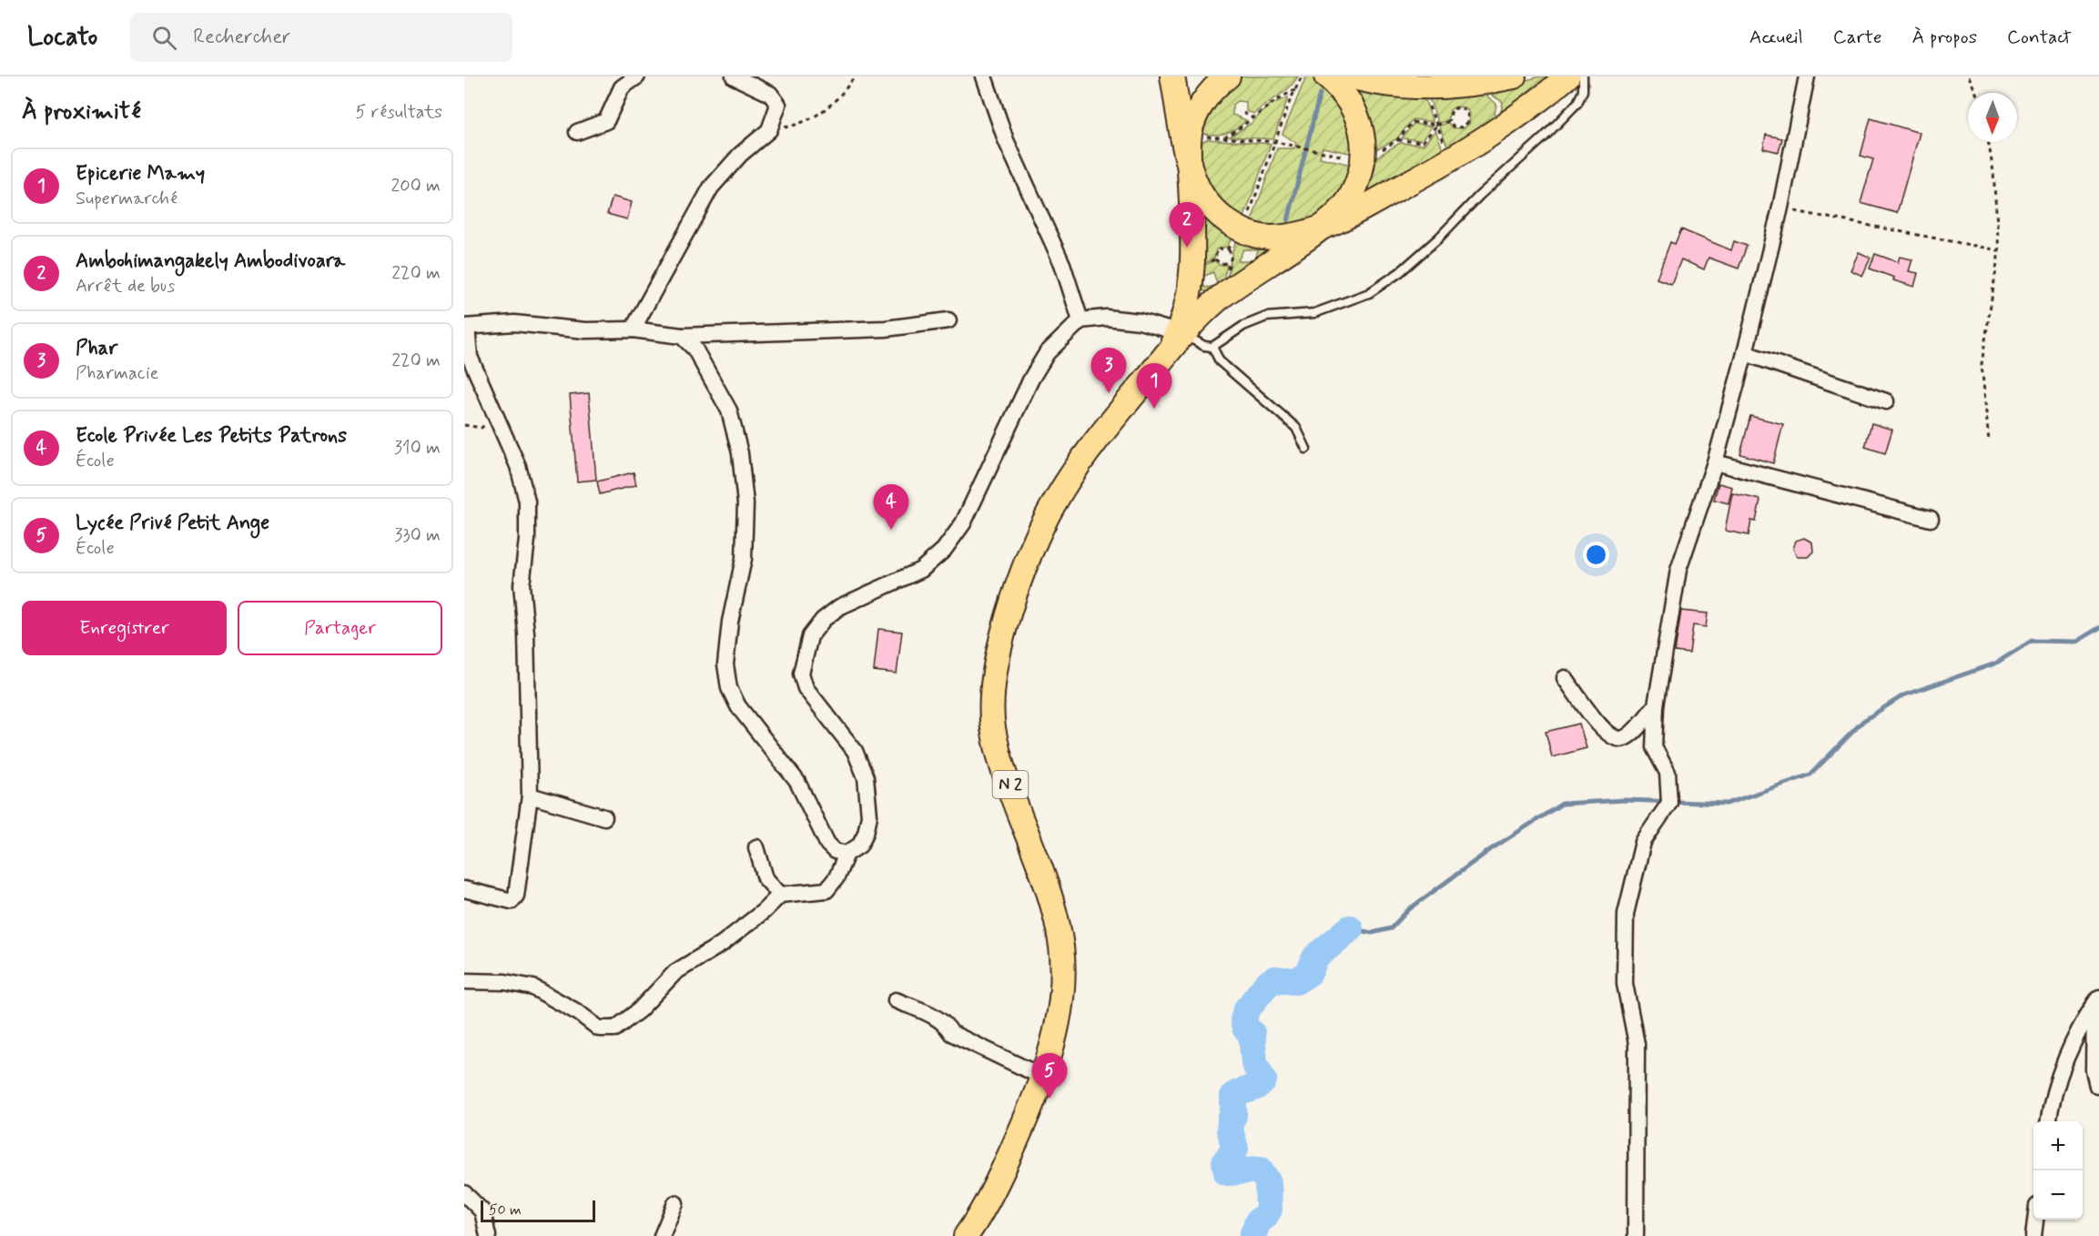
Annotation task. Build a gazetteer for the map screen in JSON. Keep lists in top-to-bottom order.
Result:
{
  "streets": {
    "main road": ["N 2"]
  },
  "scale_bar": "50 m",
  "north": "bottom",
  "page": {
    "header": "Locato",
    "search": "Rechercher",
    "nav": [
      "Accueil",
      "Carte",
      "À propos",
      "Contact"
    ],
    "heading": ["À proximité", "5 résultats"],
    "list": [
      {
        "mark": "1",
        "name": "Epicerie Mamy",
        "note": "Supermarché",
        "value": "200 m"
      },
      {
        "mark": "2",
        "name": "Ambohimangakely Ambodivoara",
        "note": "Arrêt de bus",
        "value": "220 m"
      },
      {
        "mark": "3",
        "name": "Phar",
        "note": "Pharmacie",
        "value": "220 m"
      },
      {
        "mark": "4",
        "name": "Ecole Privée Les Petits Patrons",
        "note": "École",
        "value": "310 m"
      },
      {
        "mark": "5",
        "name": "Lycée Privé Petit Ange",
        "note": "École",
        "value": "330 m"
      }
    ],
    "pins": [
      "2",
      "3",
      "1",
      "4",
      "5"
    ],
    "buttons": ["Enregistrer", "Partager"],
    "map_buttons": ["+", "−"],
    "scale": "50 m"
  }
}
